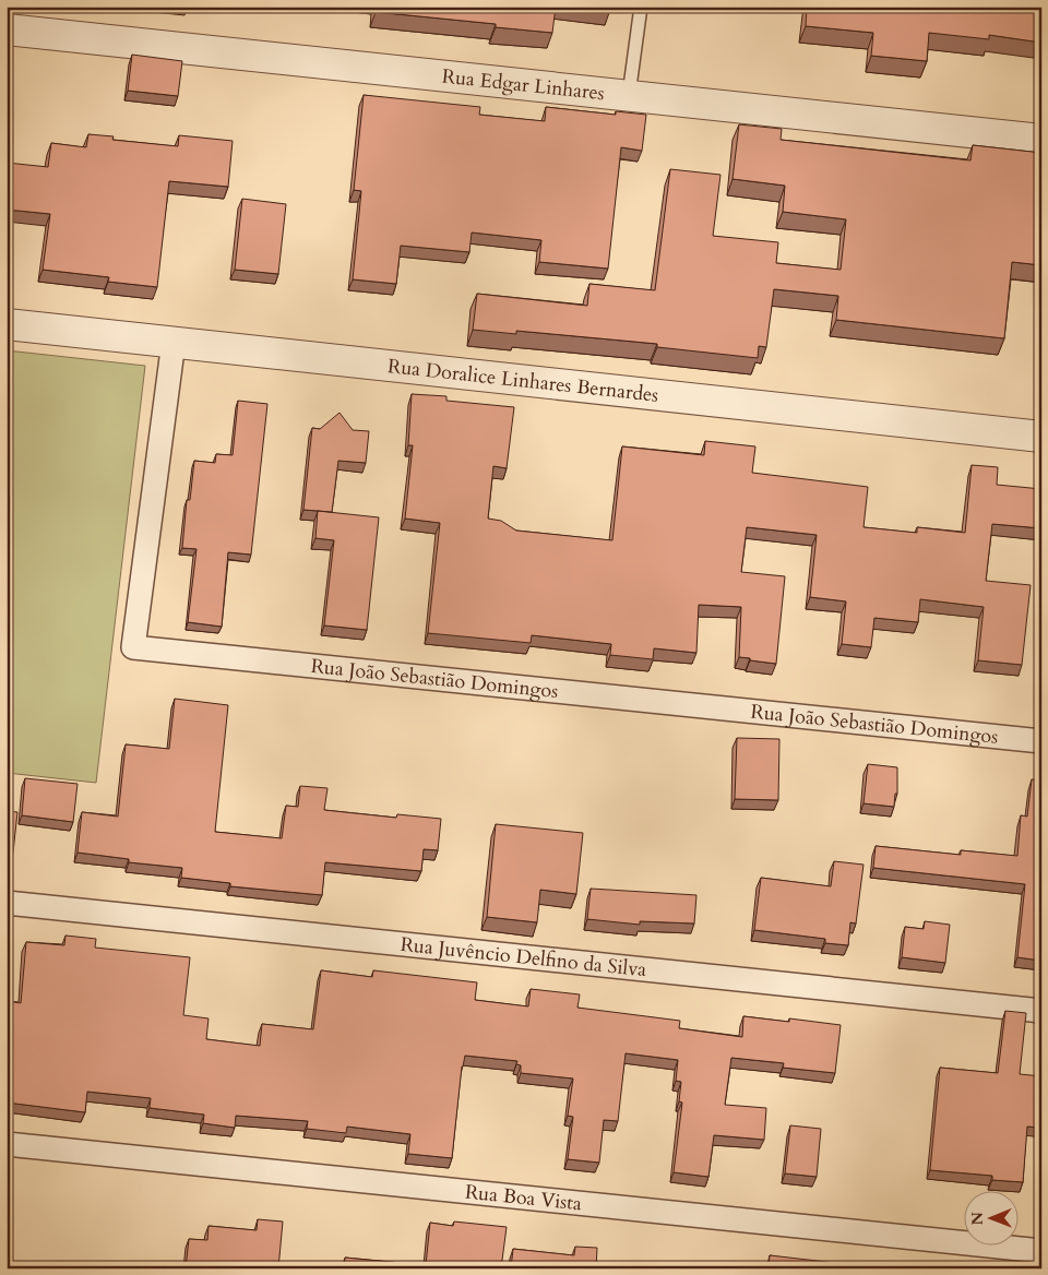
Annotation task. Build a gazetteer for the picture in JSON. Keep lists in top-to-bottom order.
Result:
{
  "streets": {
    "street": [
      "Rua Edgar Linhares",
      "Rua Doralice Linhares Bernardes",
      "Rua João Sebastião Domingos",
      "Rua Juvêncio Delfino da Silva",
      "Rua Boa Vista"
    ]
  },
  "crossings": [
    ["Rua Doralice Linhares Bernardes", "Rua João Sebastião Domingos"]
  ],
  "north": "left"
}
